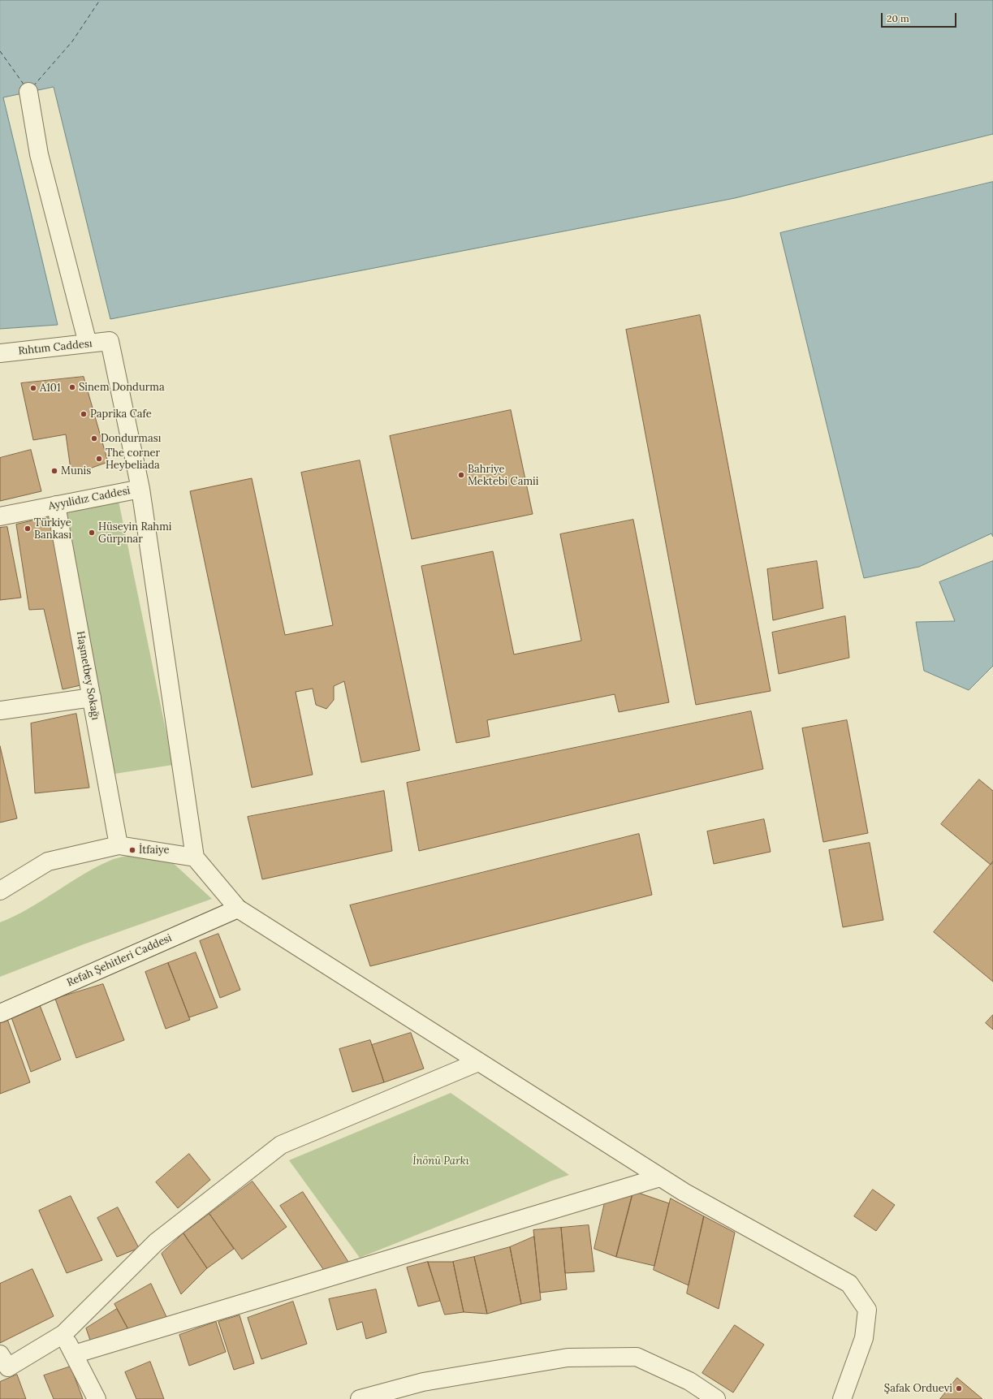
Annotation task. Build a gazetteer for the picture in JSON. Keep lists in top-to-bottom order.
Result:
{
  "streets": {
    "street": [
      "Rıhtım Caddesı",
      "Ayyılidız Caddesi",
      "Haşmetbey Sokağı",
      "Refah Şehitleri Caddesi"
    ]
  },
  "crossings": [
    ["Rıhtım Caddesı", "Ayyılidız Caddesi"],
    ["Ayyılidız Caddesi", "Haşmetbey Sokağı"]
  ],
  "parks": ["İnönü Parkı"],
  "places": [
    "Sinem Dondurma",
    "A101",
    "Paprika Cafe",
    "Dondurması",
    "The corner Heybeliada",
    "Munis",
    "Bahriye Mektebi Camii",
    "Türkiye Bankası",
    "Hüseyin Rahmi Gürpınar",
    "İtfaiye",
    "Şafak Orduevi"
  ],
  "scale_bar": "20 m"
}
